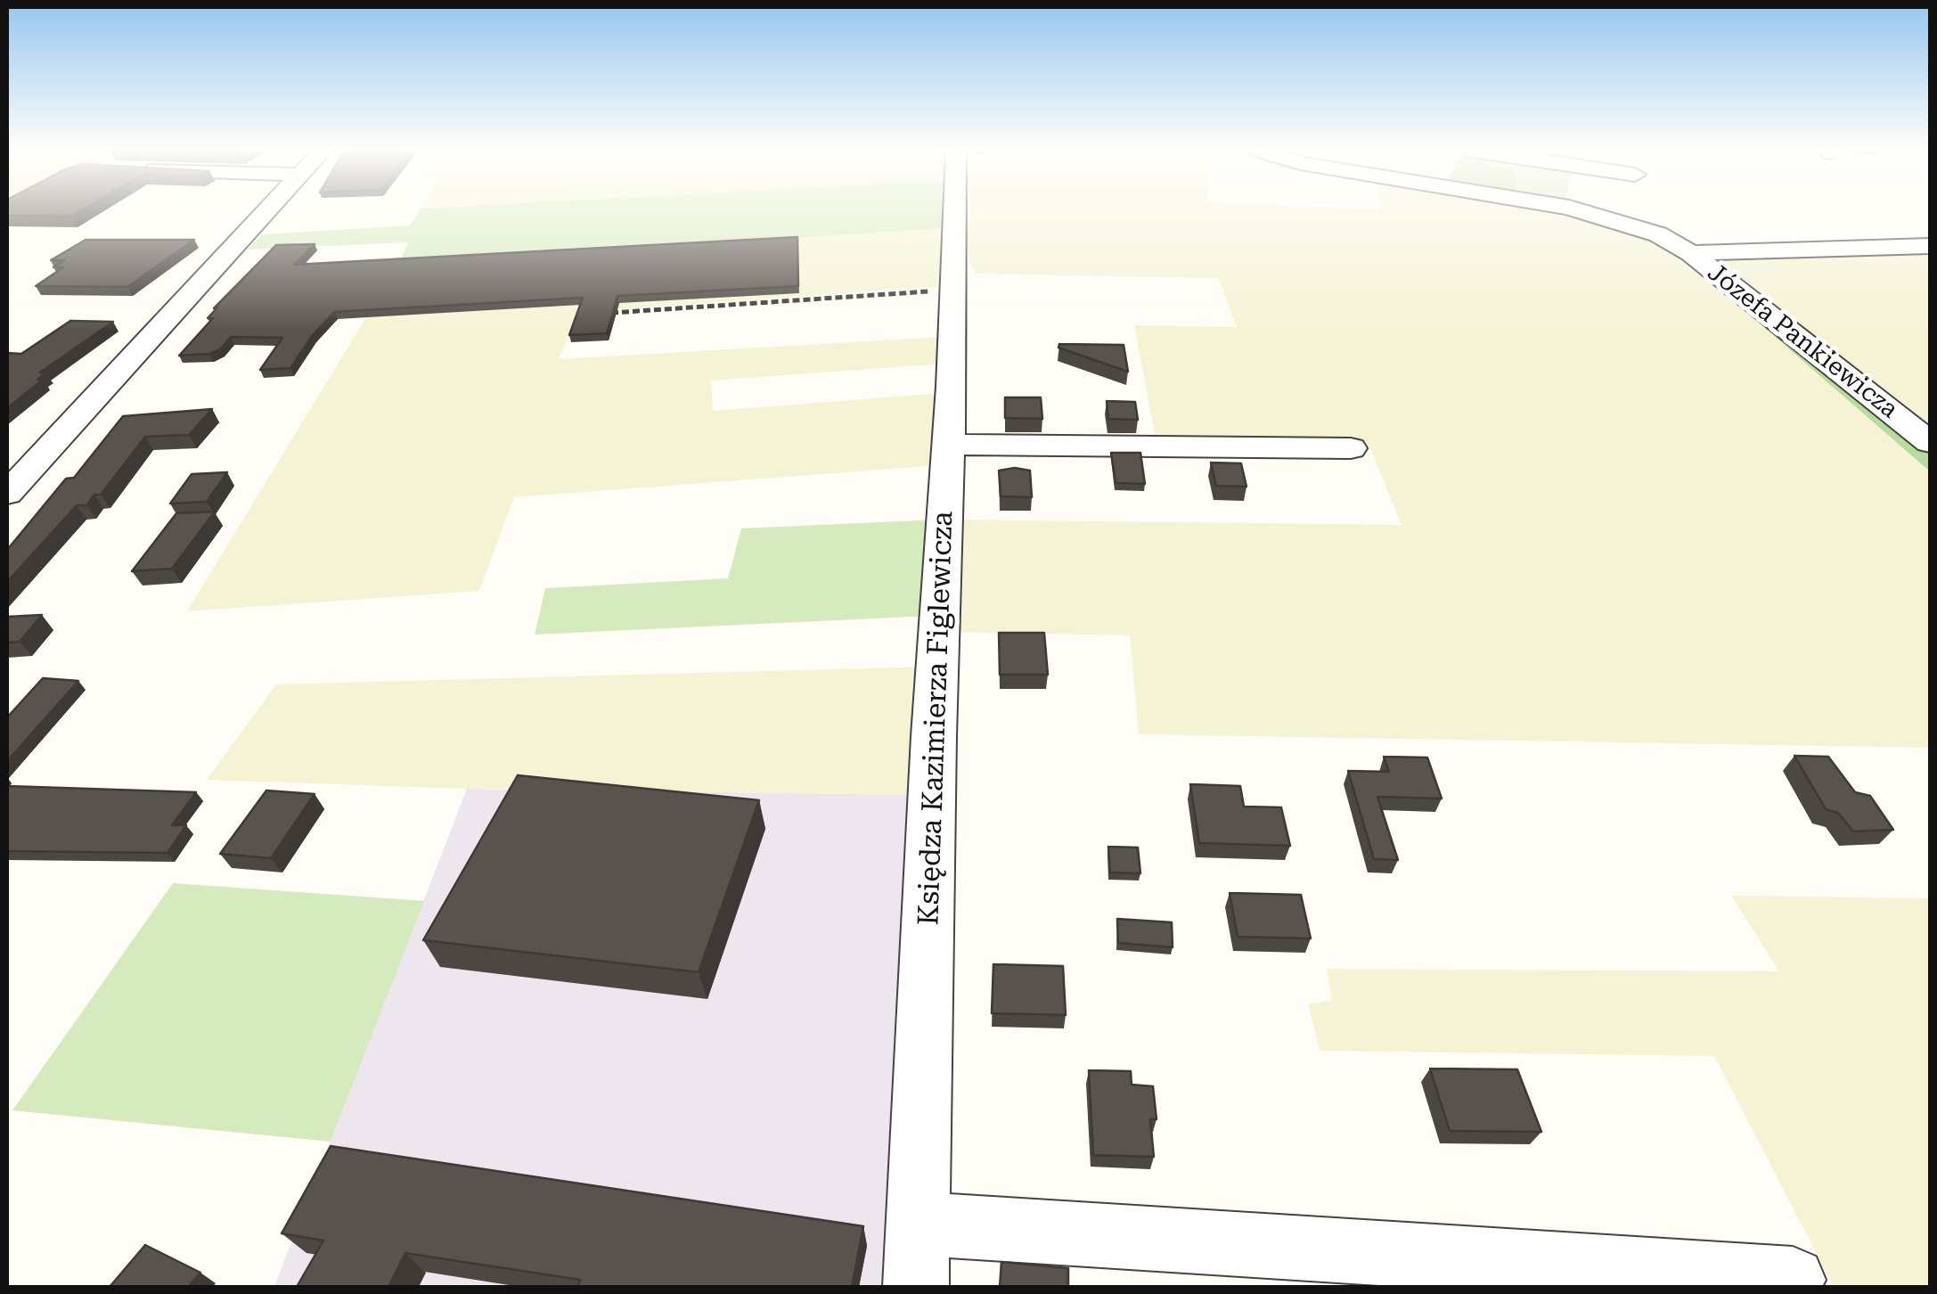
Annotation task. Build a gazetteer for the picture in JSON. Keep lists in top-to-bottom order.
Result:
{
  "streets": {
    "street": ["Józefa Pankiewicza", "Księdza Kazimierza Figlewicza"]
  }
}
